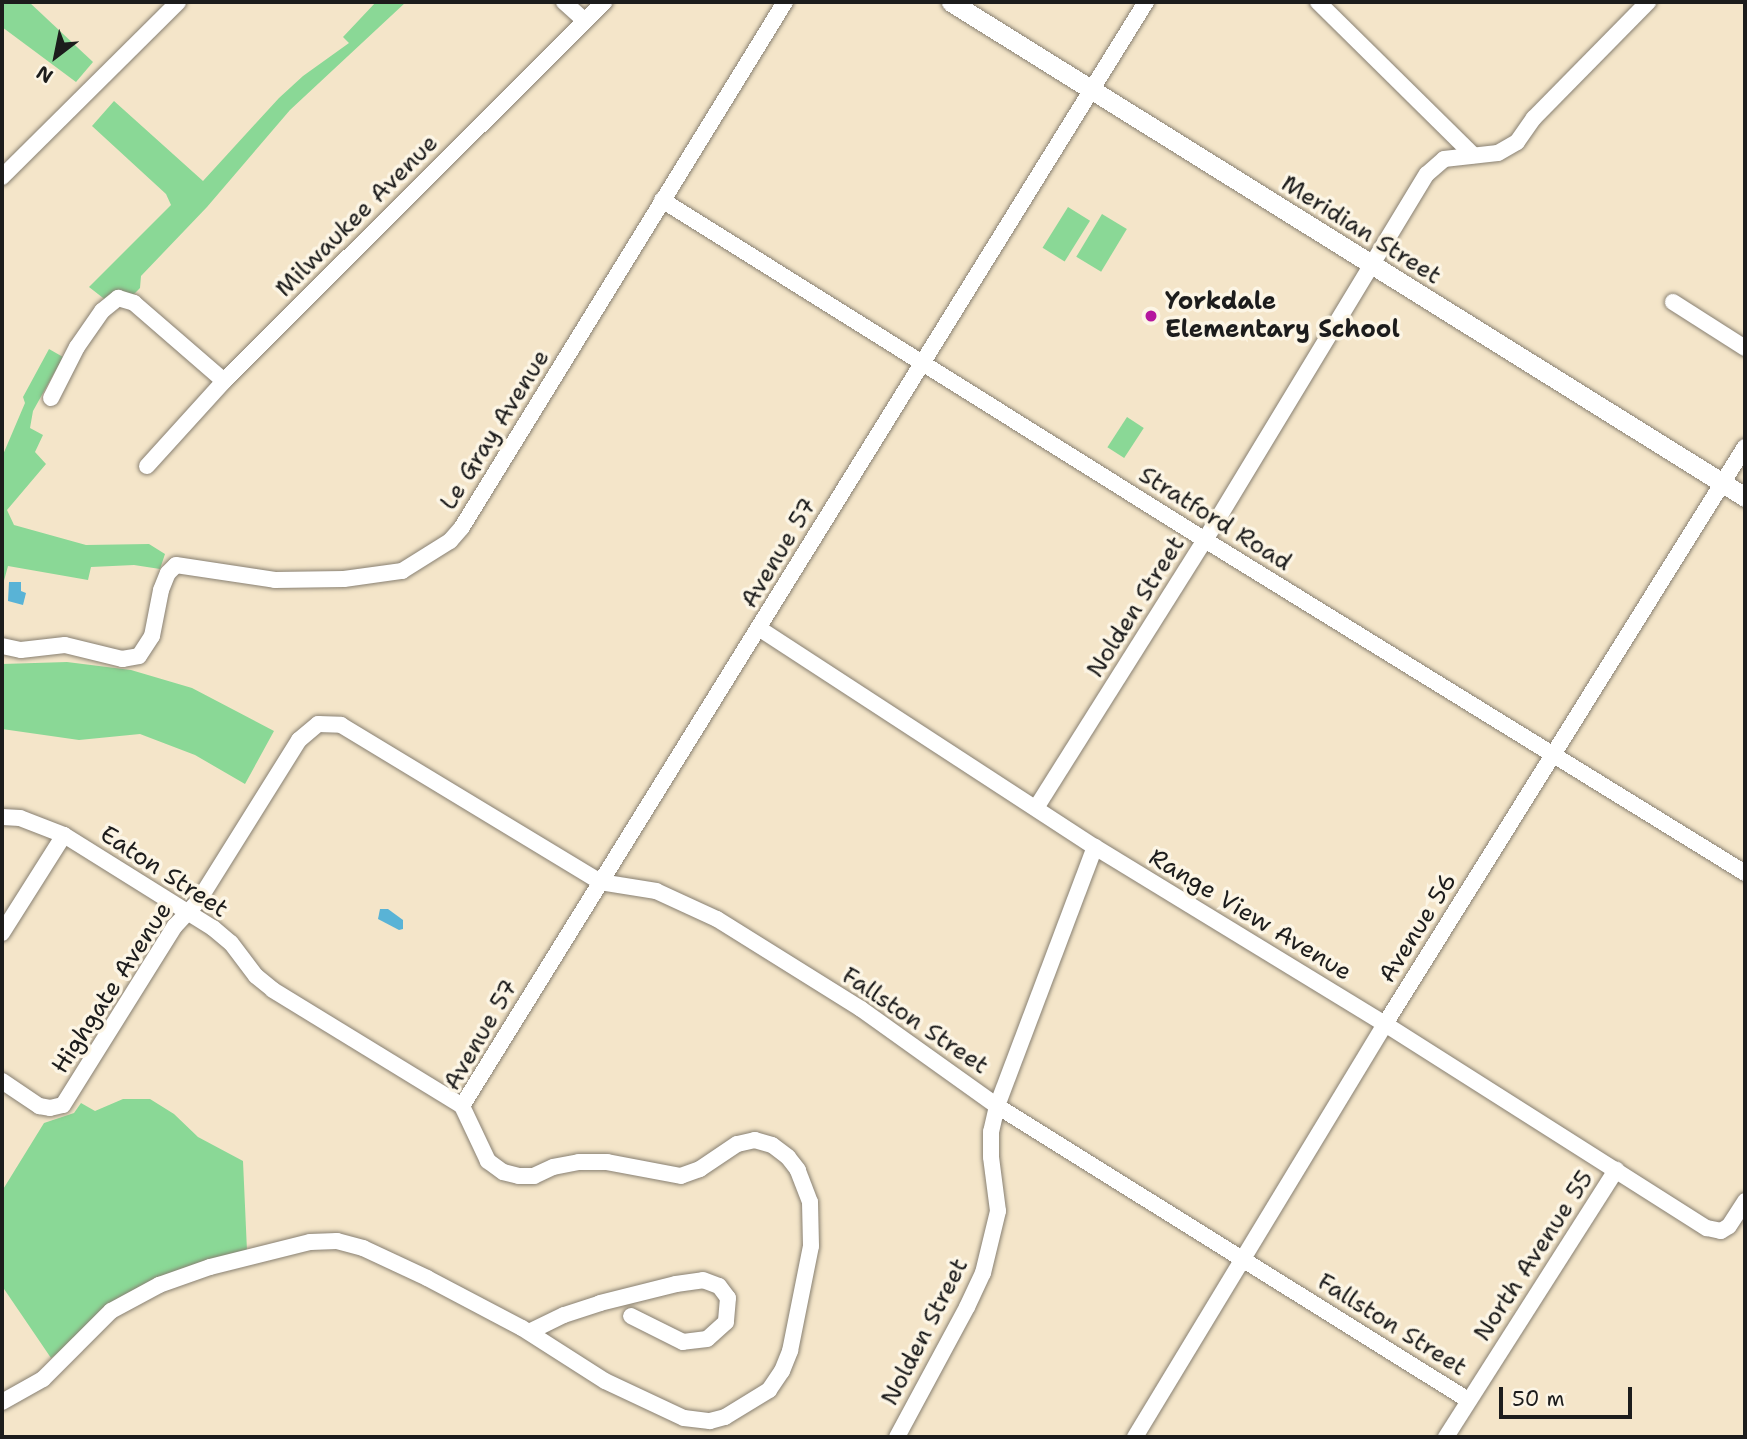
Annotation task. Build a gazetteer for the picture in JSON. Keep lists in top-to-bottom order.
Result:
{
  "streets": {
    "street": [
      "Milwaukee Avenue",
      "Meridian Street",
      "Le Gray Avenue",
      "Stratford Road",
      "Avenue 57",
      "Nolden Street",
      "Eaton Street",
      "Range View Avenue",
      "Avenue 56",
      "Highgate Avenue",
      "Fallston Street",
      "North Avenue 55"
    ]
  },
  "crossings": [
    ["Meridian Street", "Avenue 57"],
    ["Meridian Street", "Nolden Street"],
    ["Meridian Street", "Avenue 56"],
    ["Le Gray Avenue", "Stratford Road"],
    ["Stratford Road", "Avenue 57"],
    ["Stratford Road", "Nolden Street"],
    ["Stratford Road", "Avenue 56"],
    ["Avenue 57", "Eaton Street"],
    ["Avenue 57", "Range View Avenue"],
    ["Avenue 57", "Fallston Street"],
    ["Nolden Street", "Range View Avenue"],
    ["Nolden Street", "Fallston Street"],
    ["Eaton Street", "Highgate Avenue"],
    ["Range View Avenue", "Avenue 56"],
    ["Range View Avenue", "North Avenue 55"],
    ["Avenue 56", "Fallston Street"],
    ["Highgate Avenue", "Fallston Street"],
    ["Fallston Street", "North Avenue 55"]
  ],
  "places": ["Yorkdale Elementary School"],
  "scale_bar": "50 m",
  "north": "bottom left"
}
